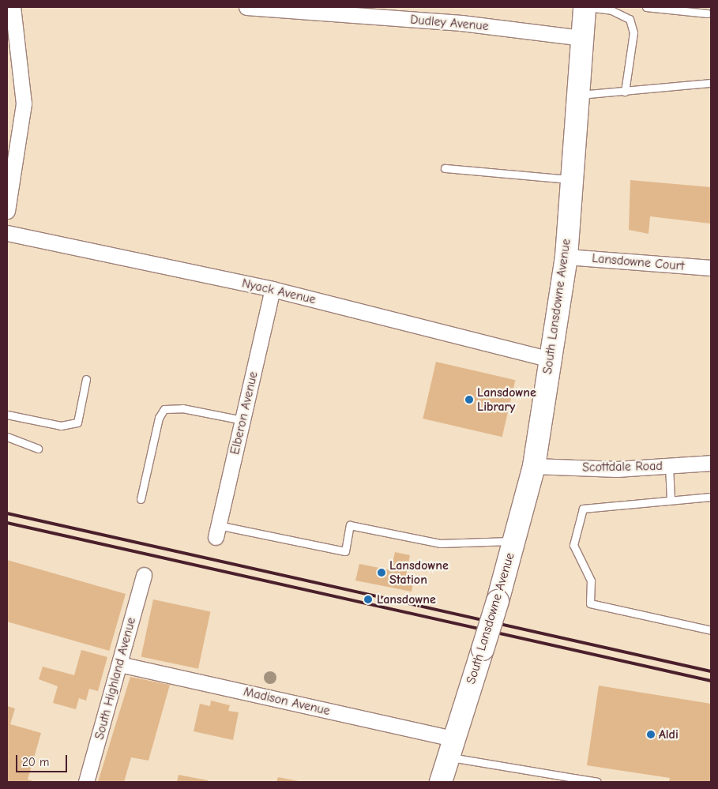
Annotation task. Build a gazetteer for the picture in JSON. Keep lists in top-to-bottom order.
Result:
{
  "streets": {
    "main road": ["South Lansdowne Avenue"],
    "street": [
      "Dudley Avenue",
      "Lansdowne Court",
      "Nyack Avenue",
      "Elberon Avenue",
      "Scottdale Road",
      "South Highland Avenue",
      "Madison Avenue"
    ]
  },
  "crossings": [
    ["Dudley Avenue", "South Lansdowne Avenue"],
    ["Lansdowne Court", "South Lansdowne Avenue"],
    ["Nyack Avenue", "South Lansdowne Avenue"],
    ["Nyack Avenue", "Elberon Avenue"],
    ["South Lansdowne Avenue", "Scottdale Road"],
    ["South Lansdowne Avenue", "Madison Avenue"],
    ["South Highland Avenue", "Madison Avenue"]
  ],
  "places": [
    "Lansdowne Library",
    "Lansdowne Station",
    "Lansdowne",
    "Aldi"
  ],
  "scale_bar": "20 m"
}
